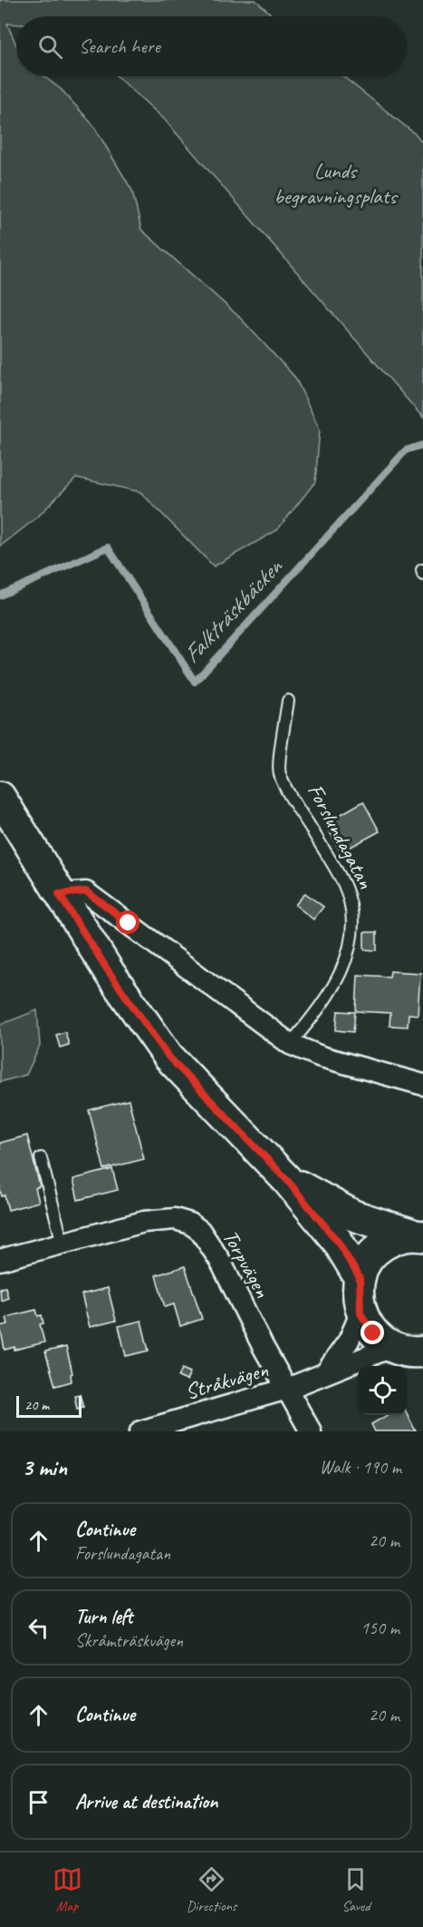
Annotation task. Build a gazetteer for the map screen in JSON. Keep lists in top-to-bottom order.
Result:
{
  "streets": {
    "street": ["Torpvägen", "Stråkvägen"],
    "lane": ["Forslundagatan"]
  },
  "crossings": [
    ["Torpvägen", "Stråkvägen"]
  ],
  "water": ["Falkträskbäcken"],
  "parks": ["Lunds begravningsplats"],
  "scale_bar": "20 m",
  "page": {
    "search": "Search here",
    "scale": "20 m",
    "heading": ["3 min", "Walk · 190 m"],
    "list": [
      ["Continue", "Forslundagatan", "20 m"],
      ["Turn left", "Skråmträskvägen", "150 m"],
      ["Continue", "20 m"],
      "Arrive at destination"
    ],
    "nav": ["Map", "Directions", "Saved"]
  }
}
